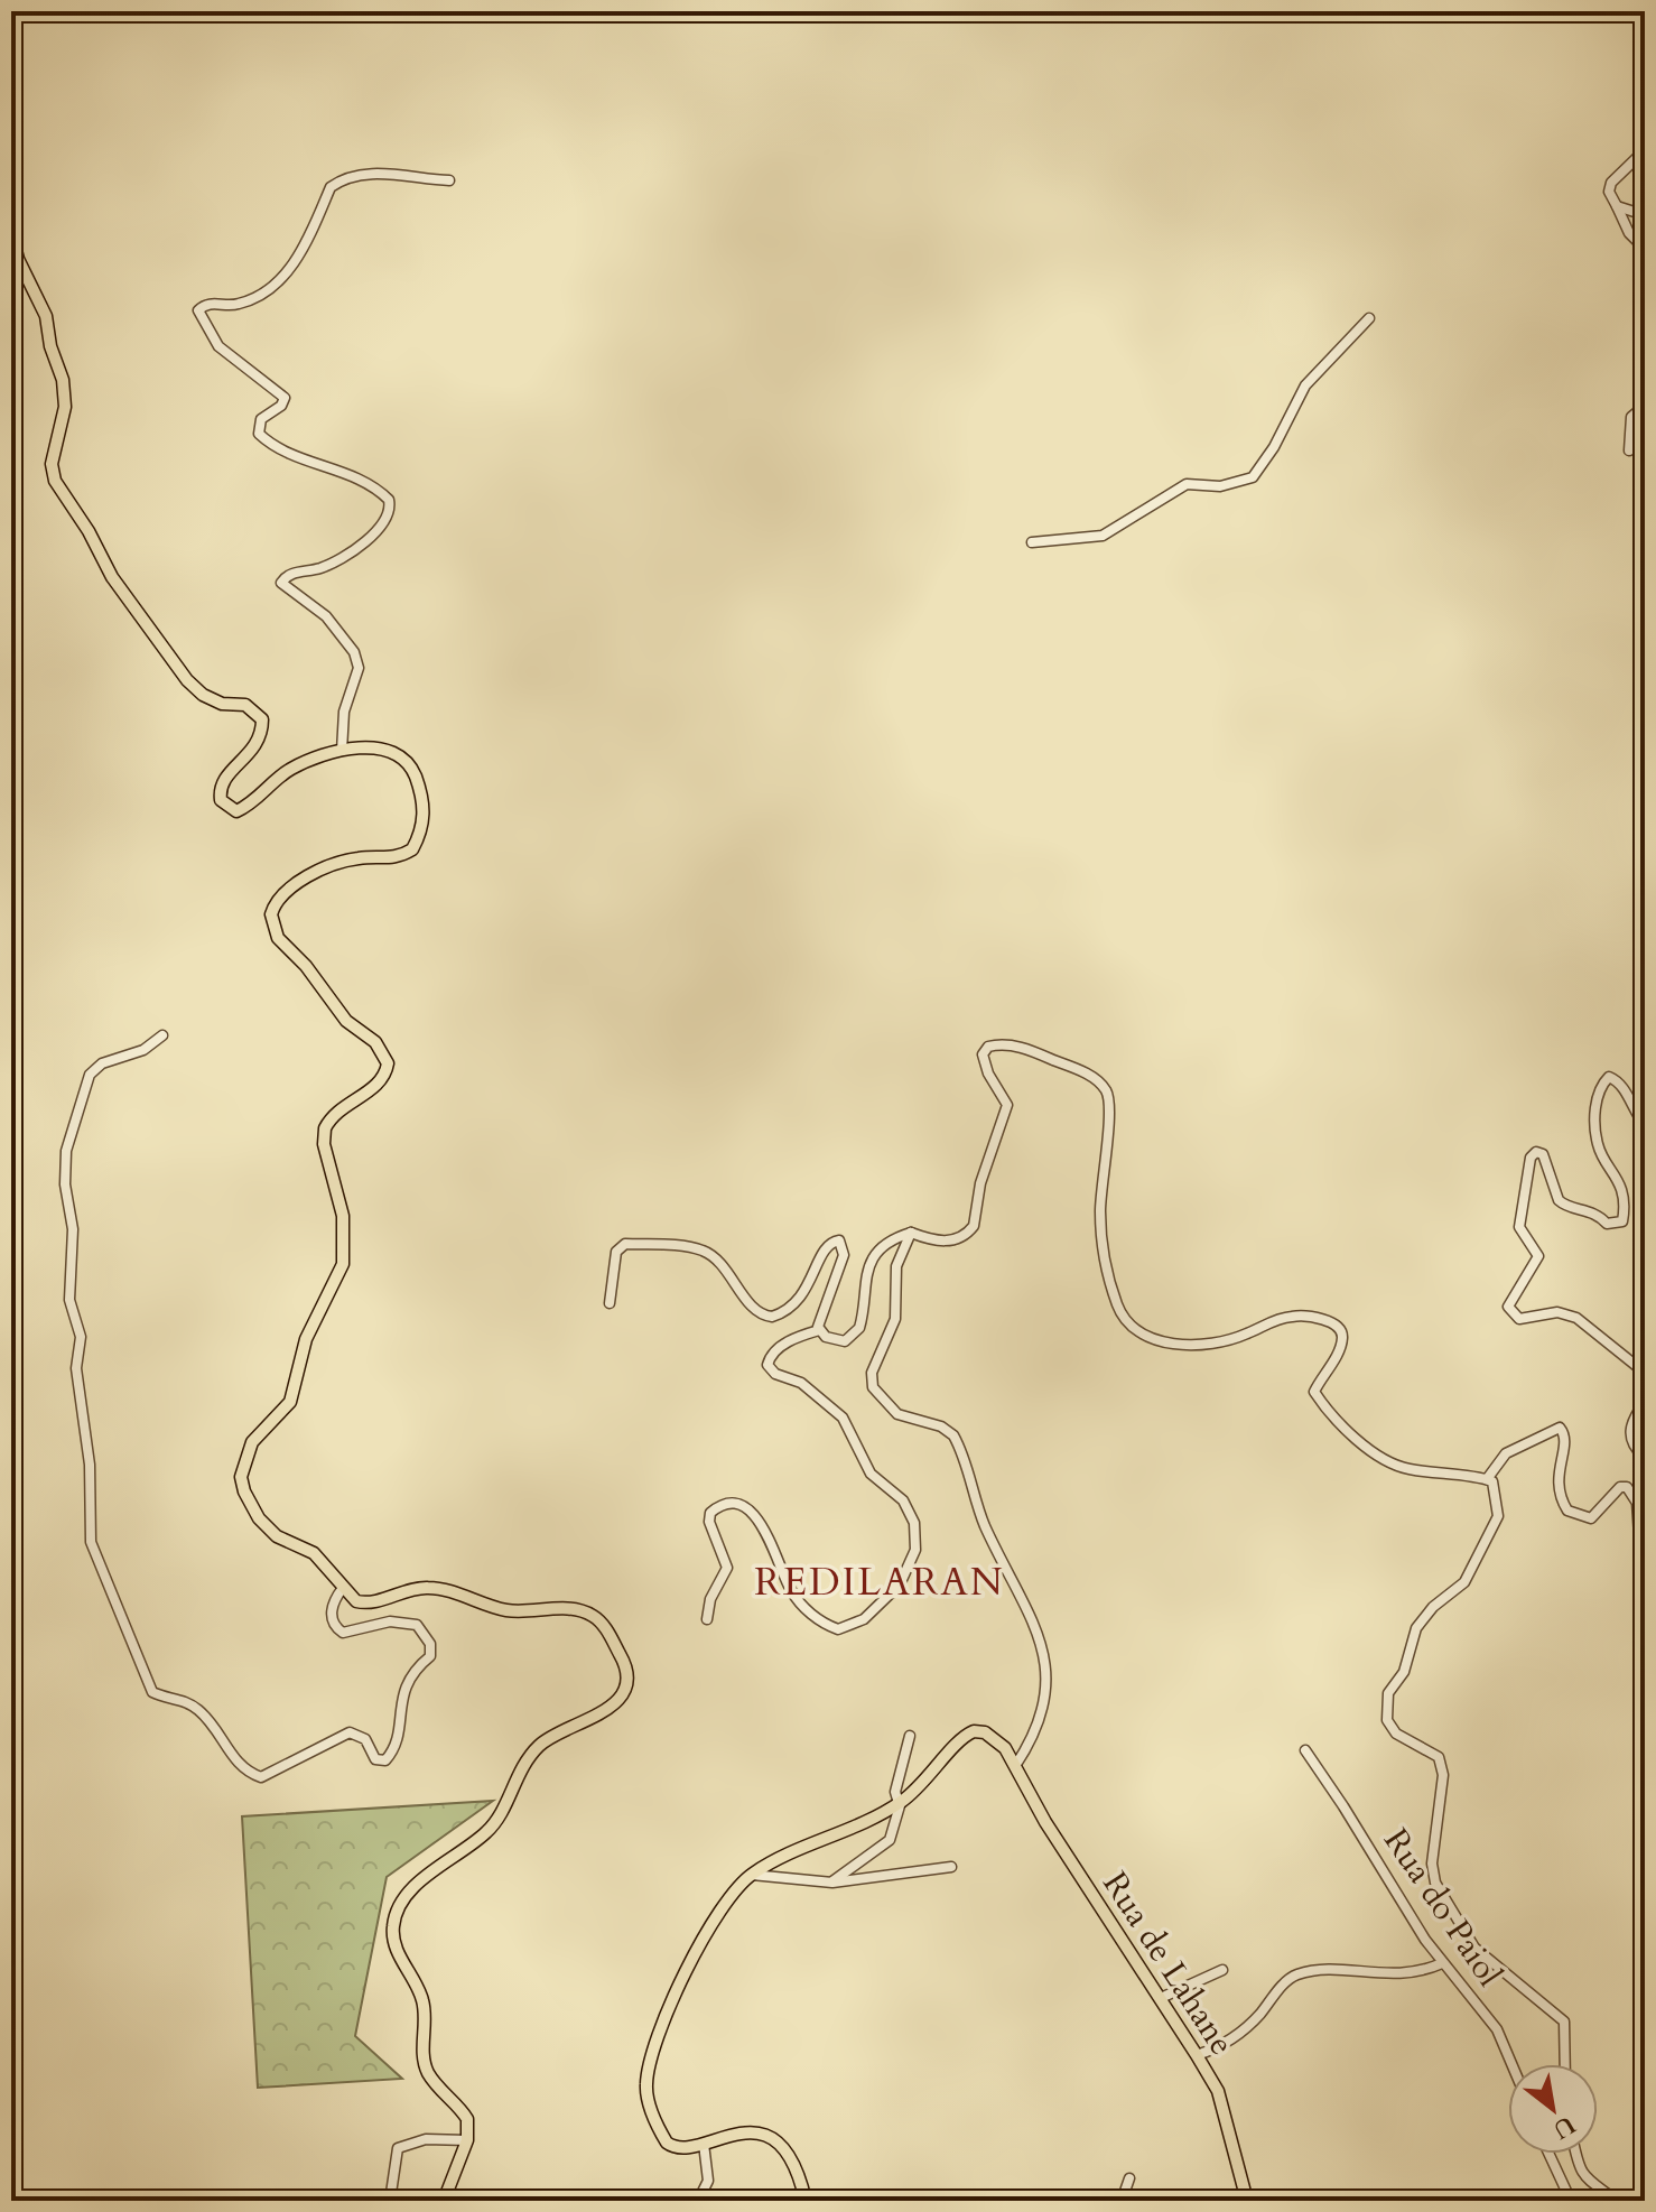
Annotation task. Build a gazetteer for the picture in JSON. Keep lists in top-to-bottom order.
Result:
{
  "streets": {
    "main road": ["Rua de Lahane"],
    "street": ["Rua do Paiol"]
  },
  "districts": ["REDILARAN"],
  "north": "bottom right"
}
